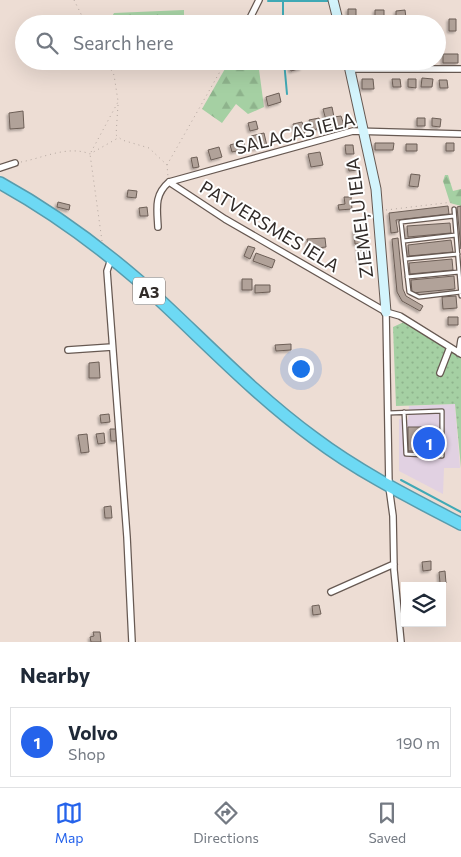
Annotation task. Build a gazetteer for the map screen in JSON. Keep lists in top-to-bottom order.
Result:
{
  "streets": {
    "highway": ["A3"],
    "street": ["SALACAS IELA", "ZIEMEĻU IELA", "PATVERSMES IELA"]
  },
  "crossings": [
    ["SALACAS IELA", "ZIEMEĻU IELA"],
    ["SALACAS IELA", "PATVERSMES IELA"],
    ["ZIEMEĻU IELA", "PATVERSMES IELA"]
  ],
  "page": {
    "search": "Search here",
    "pins": "1",
    "heading": "Nearby",
    "list": [
      {
        "mark": "1",
        "name": "Volvo",
        "note": "Shop",
        "value": "190 m"
      }
    ],
    "nav": ["Map", "Directions", "Saved"]
  }
}
